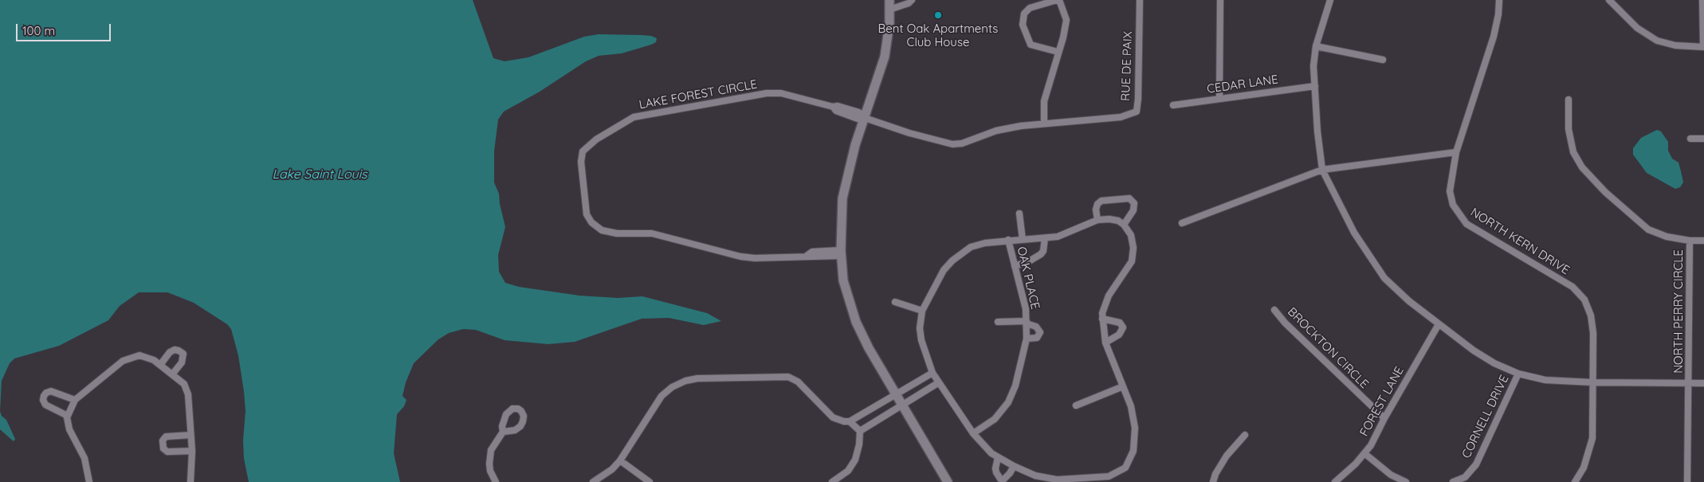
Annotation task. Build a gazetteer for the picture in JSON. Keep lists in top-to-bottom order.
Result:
{
  "streets": {
    "street": [
      "RUE DE PAIX",
      "CEDAR LANE",
      "LAKE FOREST CIRCLE",
      "NORTH KERN DRIVE",
      "OAK PLACE",
      "NORTH PERRY CIRCLE",
      "BROCKTON CIRCLE",
      "FOREST LANE",
      "CORNELL DRIVE"
    ]
  },
  "crossings": [
    ["RUE DE PAIX", "LAKE FOREST CIRCLE"],
    ["BROCKTON CIRCLE", "FOREST LANE"]
  ],
  "water": ["Lake Saint Louis"],
  "places": ["Bent Oak Apartments Club House"],
  "scale_bar": "100 m"
}
